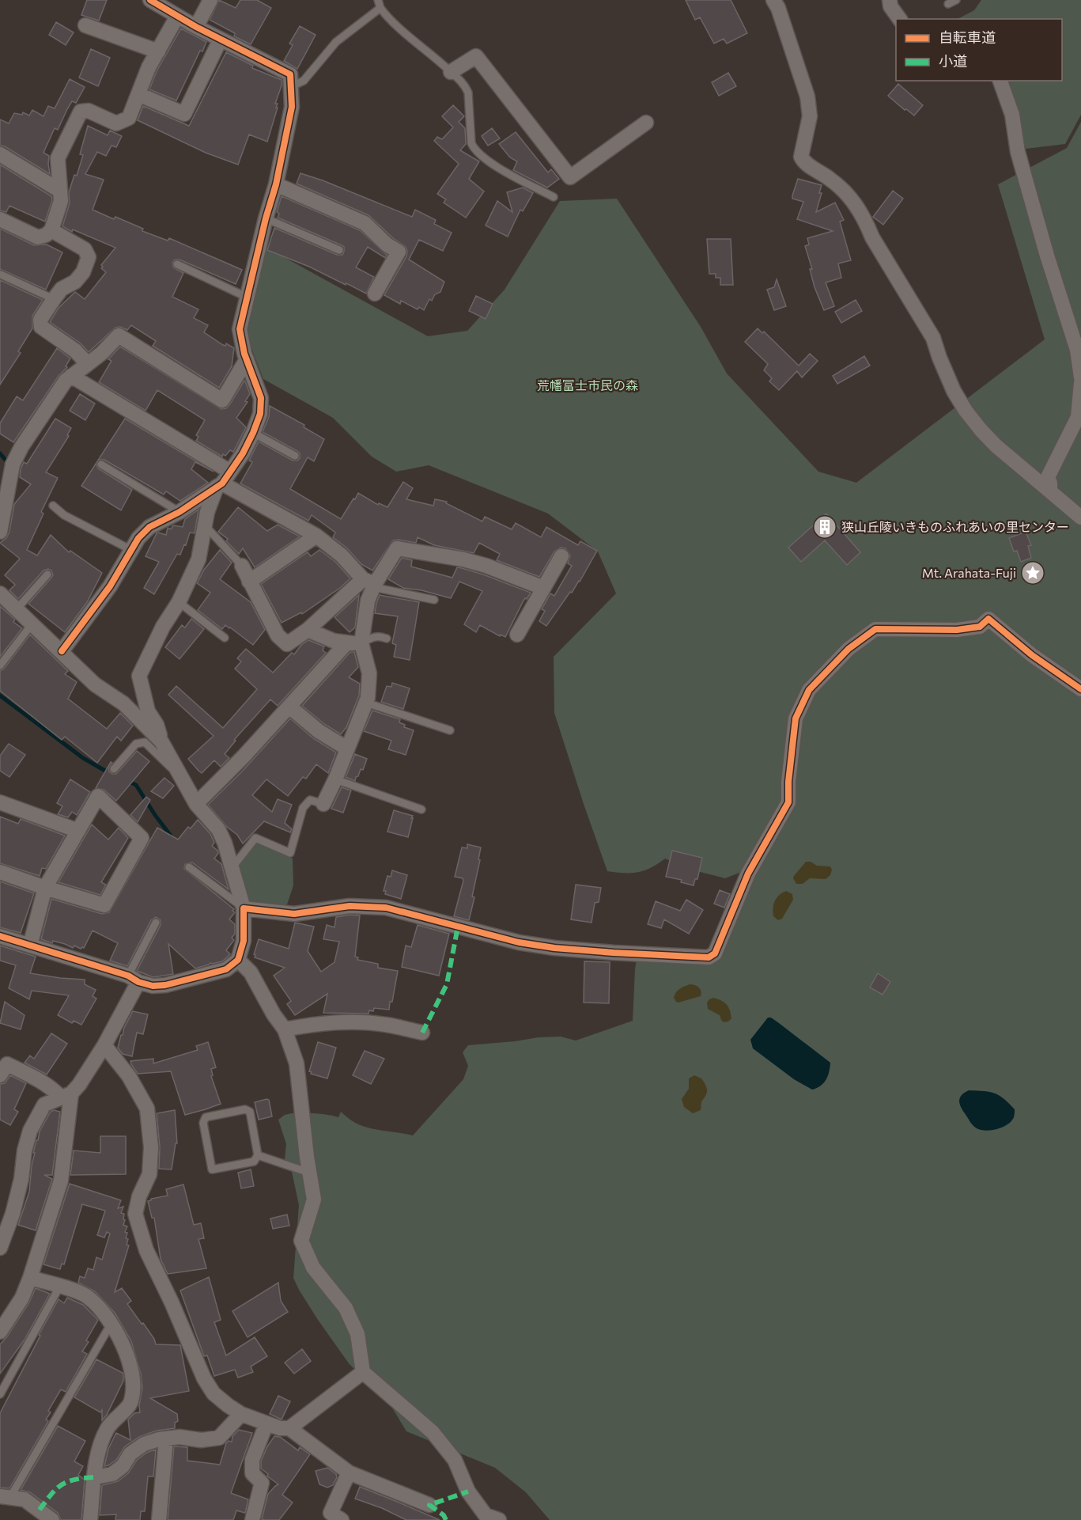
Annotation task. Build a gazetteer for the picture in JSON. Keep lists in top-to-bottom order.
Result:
{
  "parks": ["荒幡富士市民の森"],
  "places": {
    "building": ["狭山丘陵いきものふれあいの里センター"],
    "place": ["Mt. Arahata-Fuji"]
  },
  "legend": ["自転車道", "小道"]
}
